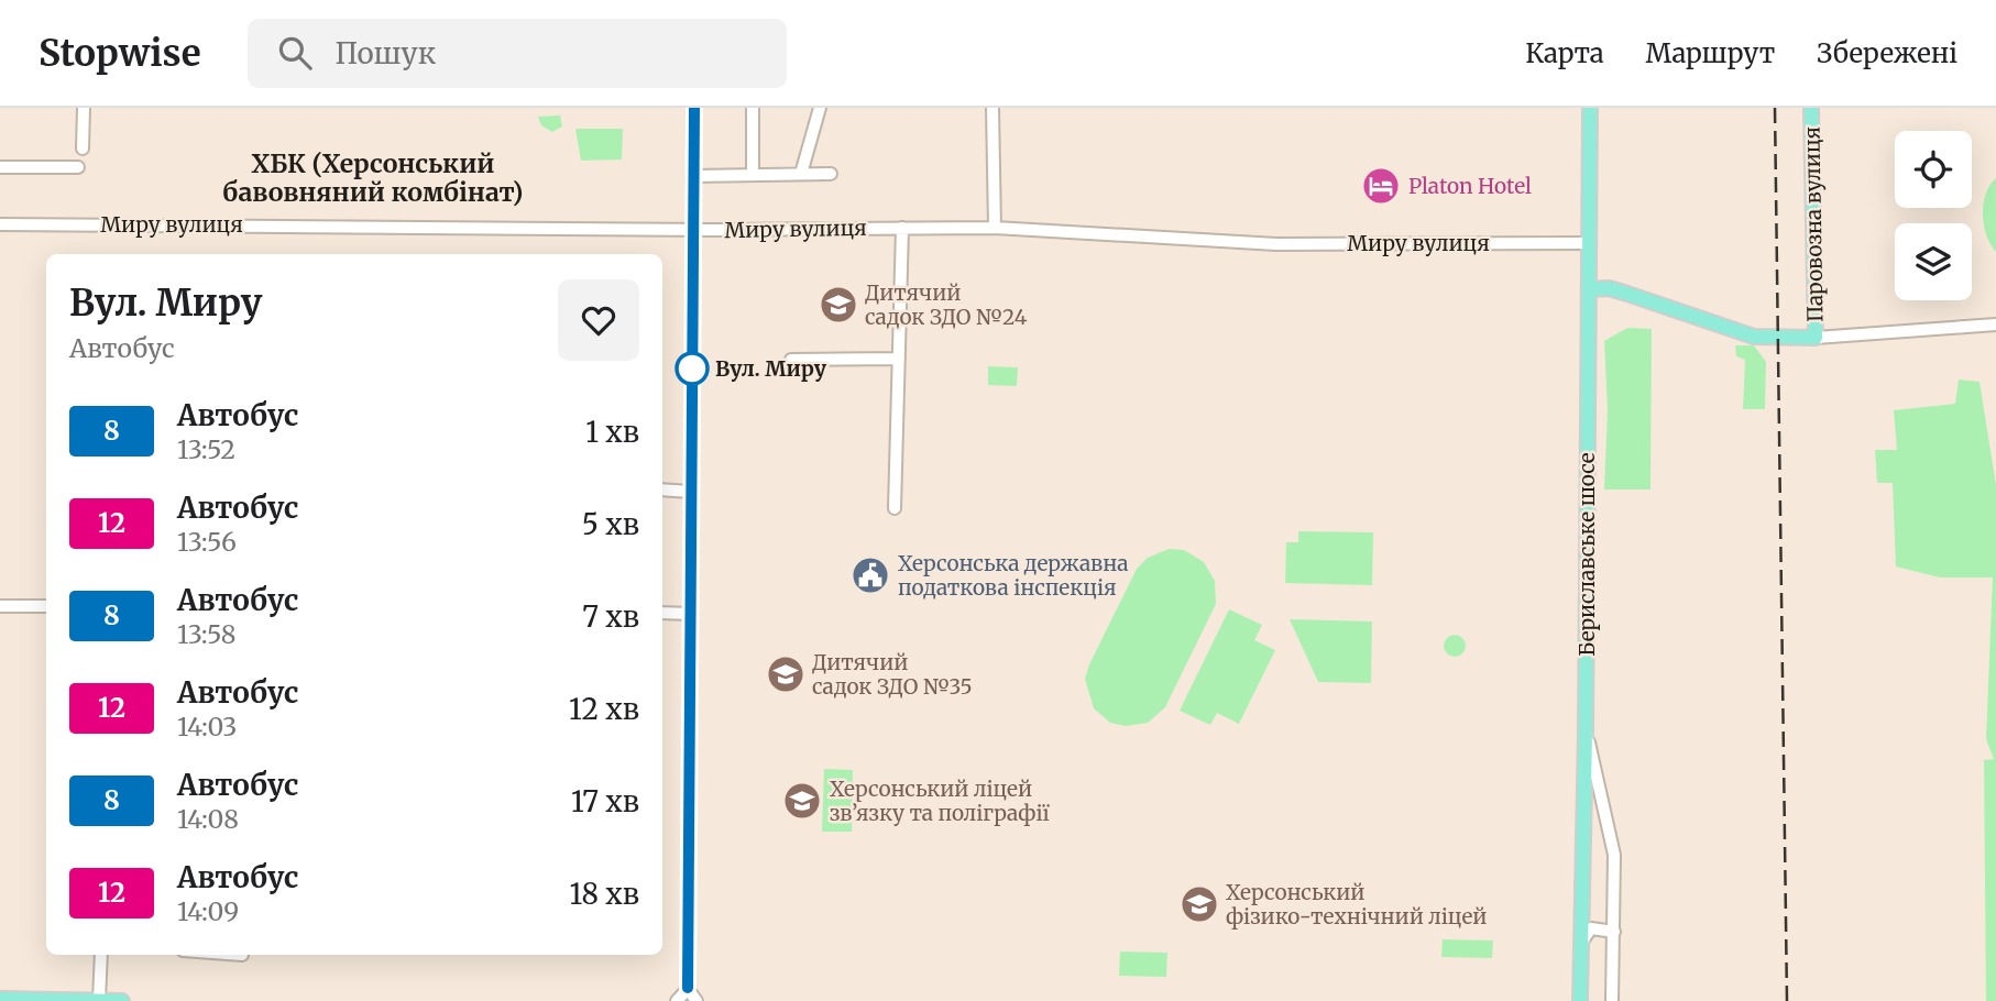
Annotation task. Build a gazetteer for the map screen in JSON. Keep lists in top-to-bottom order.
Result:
{
  "streets": {
    "main road": ["Паровозна вулиця", "Бериславське шосе"],
    "street": ["Миру вулиця"]
  },
  "crossings": [
    ["Миру вулиця", "Бериславське шосе"],
    ["Паровозна вулиця", "Бериславське шосе"]
  ],
  "districts": ["ХБК (Херсонський бавовняний комбінат)"],
  "places": {
    "hotel": ["Platon Hotel"],
    "school or university": [
      "Дитячий садок ЗДО №24",
      "Дитячий садок ЗДО №35",
      "Херсонський ліцей зв’язку та поліграфії",
      "Херсонський фізико-технічний ліцей"
    ],
    "other": ["Вул. Миру"],
    "public building": ["Херсонська державна податкова інспекція"]
  },
  "lines": ["bus line 8"],
  "page": {
    "header": "Stopwise",
    "search": "Пошук",
    "nav": ["Карта", "Маршрут", "Збережені"],
    "heading": ["Вул. Миру", "Автобус"],
    "list": [
      {
        "mark": "8",
        "name": "Автобус",
        "note": "13:52",
        "value": "1 хв"
      },
      {
        "mark": "12",
        "name": "Автобус",
        "note": "13:56",
        "value": "5 хв"
      },
      {
        "mark": "8",
        "name": "Автобус",
        "note": "13:58",
        "value": "7 хв"
      },
      {
        "mark": "12",
        "name": "Автобус",
        "note": "14:03",
        "value": "12 хв"
      },
      {
        "mark": "8",
        "name": "Автобус",
        "note": "14:08",
        "value": "17 хв"
      },
      {
        "mark": "12",
        "name": "Автобус",
        "note": "14:09",
        "value": "18 хв"
      }
    ]
  }
}
